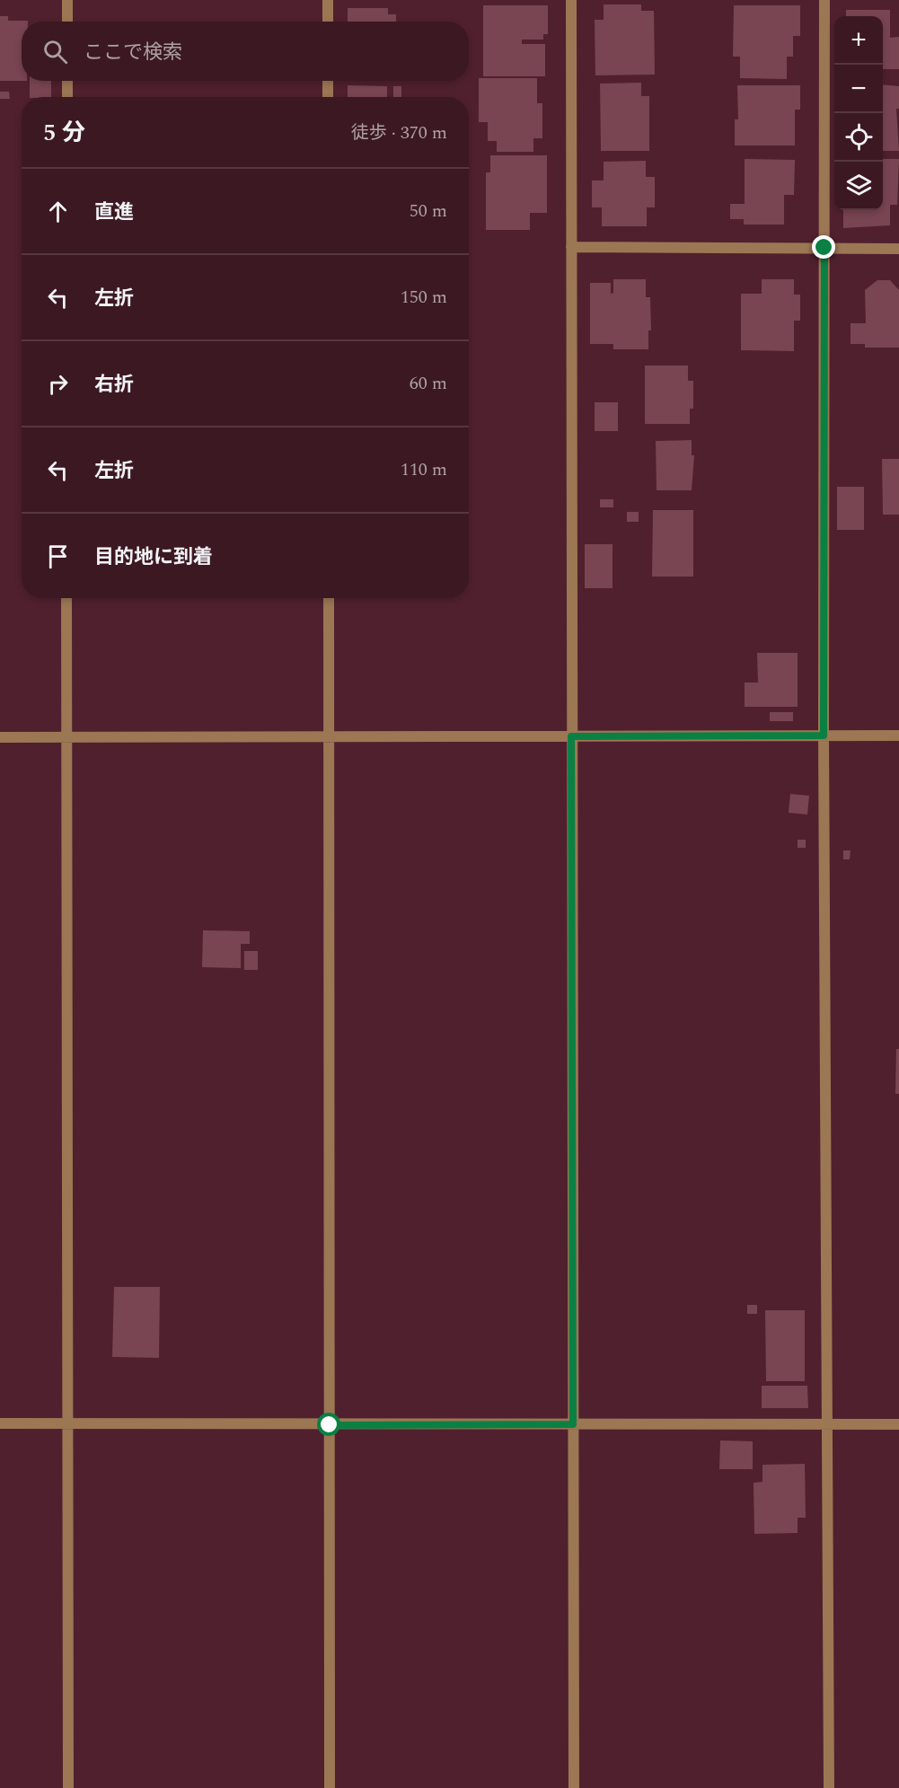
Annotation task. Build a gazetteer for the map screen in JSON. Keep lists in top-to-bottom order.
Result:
{
  "page": {
    "map_buttons": ["+", "−"],
    "search": "ここで検索",
    "heading": ["5 分", "徒歩 · 370 m"],
    "list": [
      ["直進", "50 m"],
      ["左折", "150 m"],
      ["右折", "60 m"],
      ["左折", "110 m"],
      "目的地に到着"
    ]
  }
}
